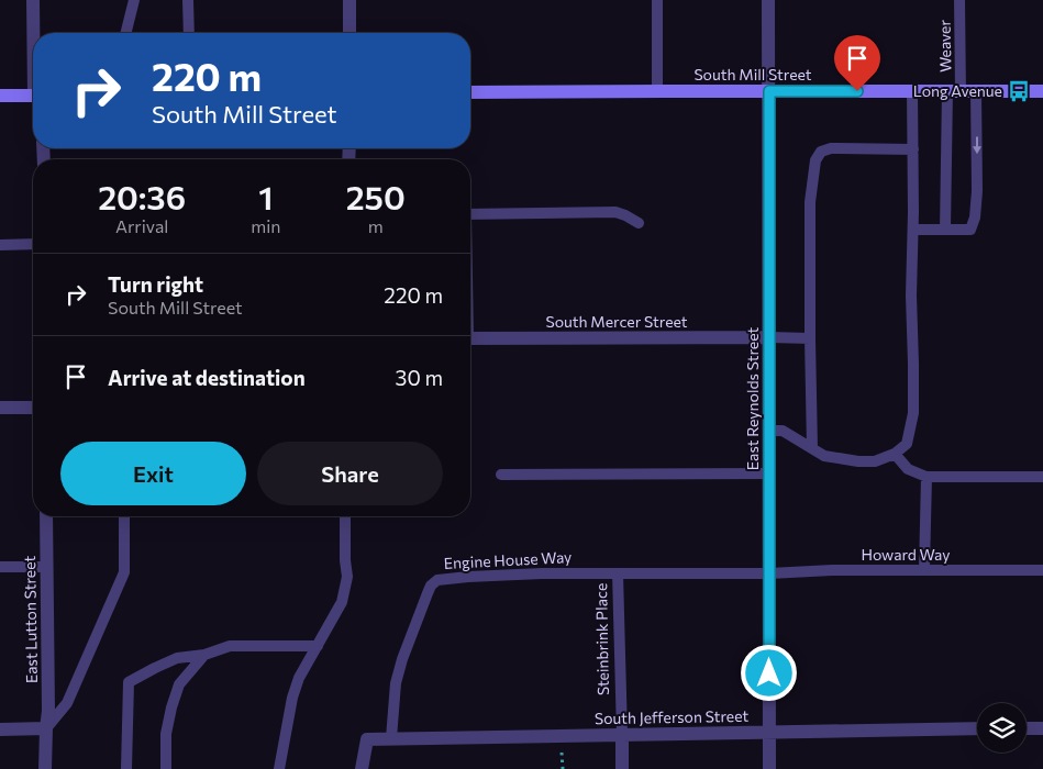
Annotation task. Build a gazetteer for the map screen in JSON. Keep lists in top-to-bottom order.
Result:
{
  "streets": {
    "street": [
      "South Mill Street",
      "South Mercer Street",
      "East Reynolds Street",
      "East Lutton Street",
      "Steinbrink Place",
      "South Jefferson Street"
    ],
    "lane": ["Weaver", "Howard Way", "Engine House Way"]
  },
  "crossings": [
    ["Weaver", "South Mill Street"],
    ["South Mill Street", "East Reynolds Street"],
    ["South Mercer Street", "East Reynolds Street"],
    ["East Reynolds Street", "Howard Way"],
    ["East Reynolds Street", "Engine House Way"],
    ["East Reynolds Street", "South Jefferson Street"],
    ["Howard Way", "Engine House Way"],
    ["Engine House Way", "Steinbrink Place"],
    ["Engine House Way", "South Jefferson Street"],
    ["Steinbrink Place", "South Jefferson Street"]
  ],
  "places": {
    "bus stop": ["Long Avenue"]
  },
  "page": {
    "turn": ["220 m", "South Mill Street"],
    "eta": [
      "20:36",
      "Arrival",
      "1",
      "min",
      "250",
      "m"
    ],
    "list": [
      {
        "name": "Turn right",
        "note": "South Mill Street",
        "value": "220 m"
      },
      {
        "name": "Arrive at destination",
        "value": "30 m"
      }
    ],
    "buttons": ["Exit", "Share"]
  }
}
